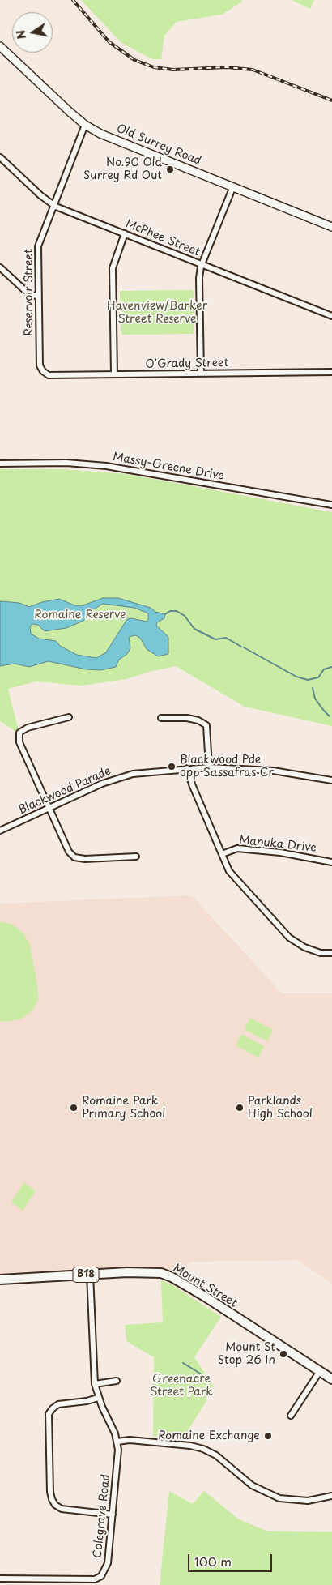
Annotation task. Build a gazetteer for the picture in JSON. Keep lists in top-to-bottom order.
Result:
{
  "streets": {
    "highway": ["B18", "Mount Street"],
    "main road": ["Old Surrey Road"],
    "street": [
      "McPhee Street",
      "Reservoir Street",
      "O'Grady Street",
      "Massy-Greene Drive",
      "Blackwood Parade",
      "Manuka Drive",
      "Colegrave Road"
    ]
  },
  "crossings": [
    ["Old Surrey Road", "Reservoir Street"],
    ["McPhee Street", "Reservoir Street"],
    ["Reservoir Street", "O'Grady Street"],
    ["Mount Street", "Colegrave Road"]
  ],
  "parks": ["Havenview/Barker Street Reserve", "Romaine Reserve", "Greenacre Street Park"],
  "places": [
    "No.90 Old Surrey Rd Out",
    "Blackwood Pde opp Sassafras Cr",
    "Romaine Park Primary School",
    "Parklands High School",
    "Mount St Stop 26 In",
    "Romaine Exchange"
  ],
  "scale_bar": "100 m",
  "north": "left"
}
